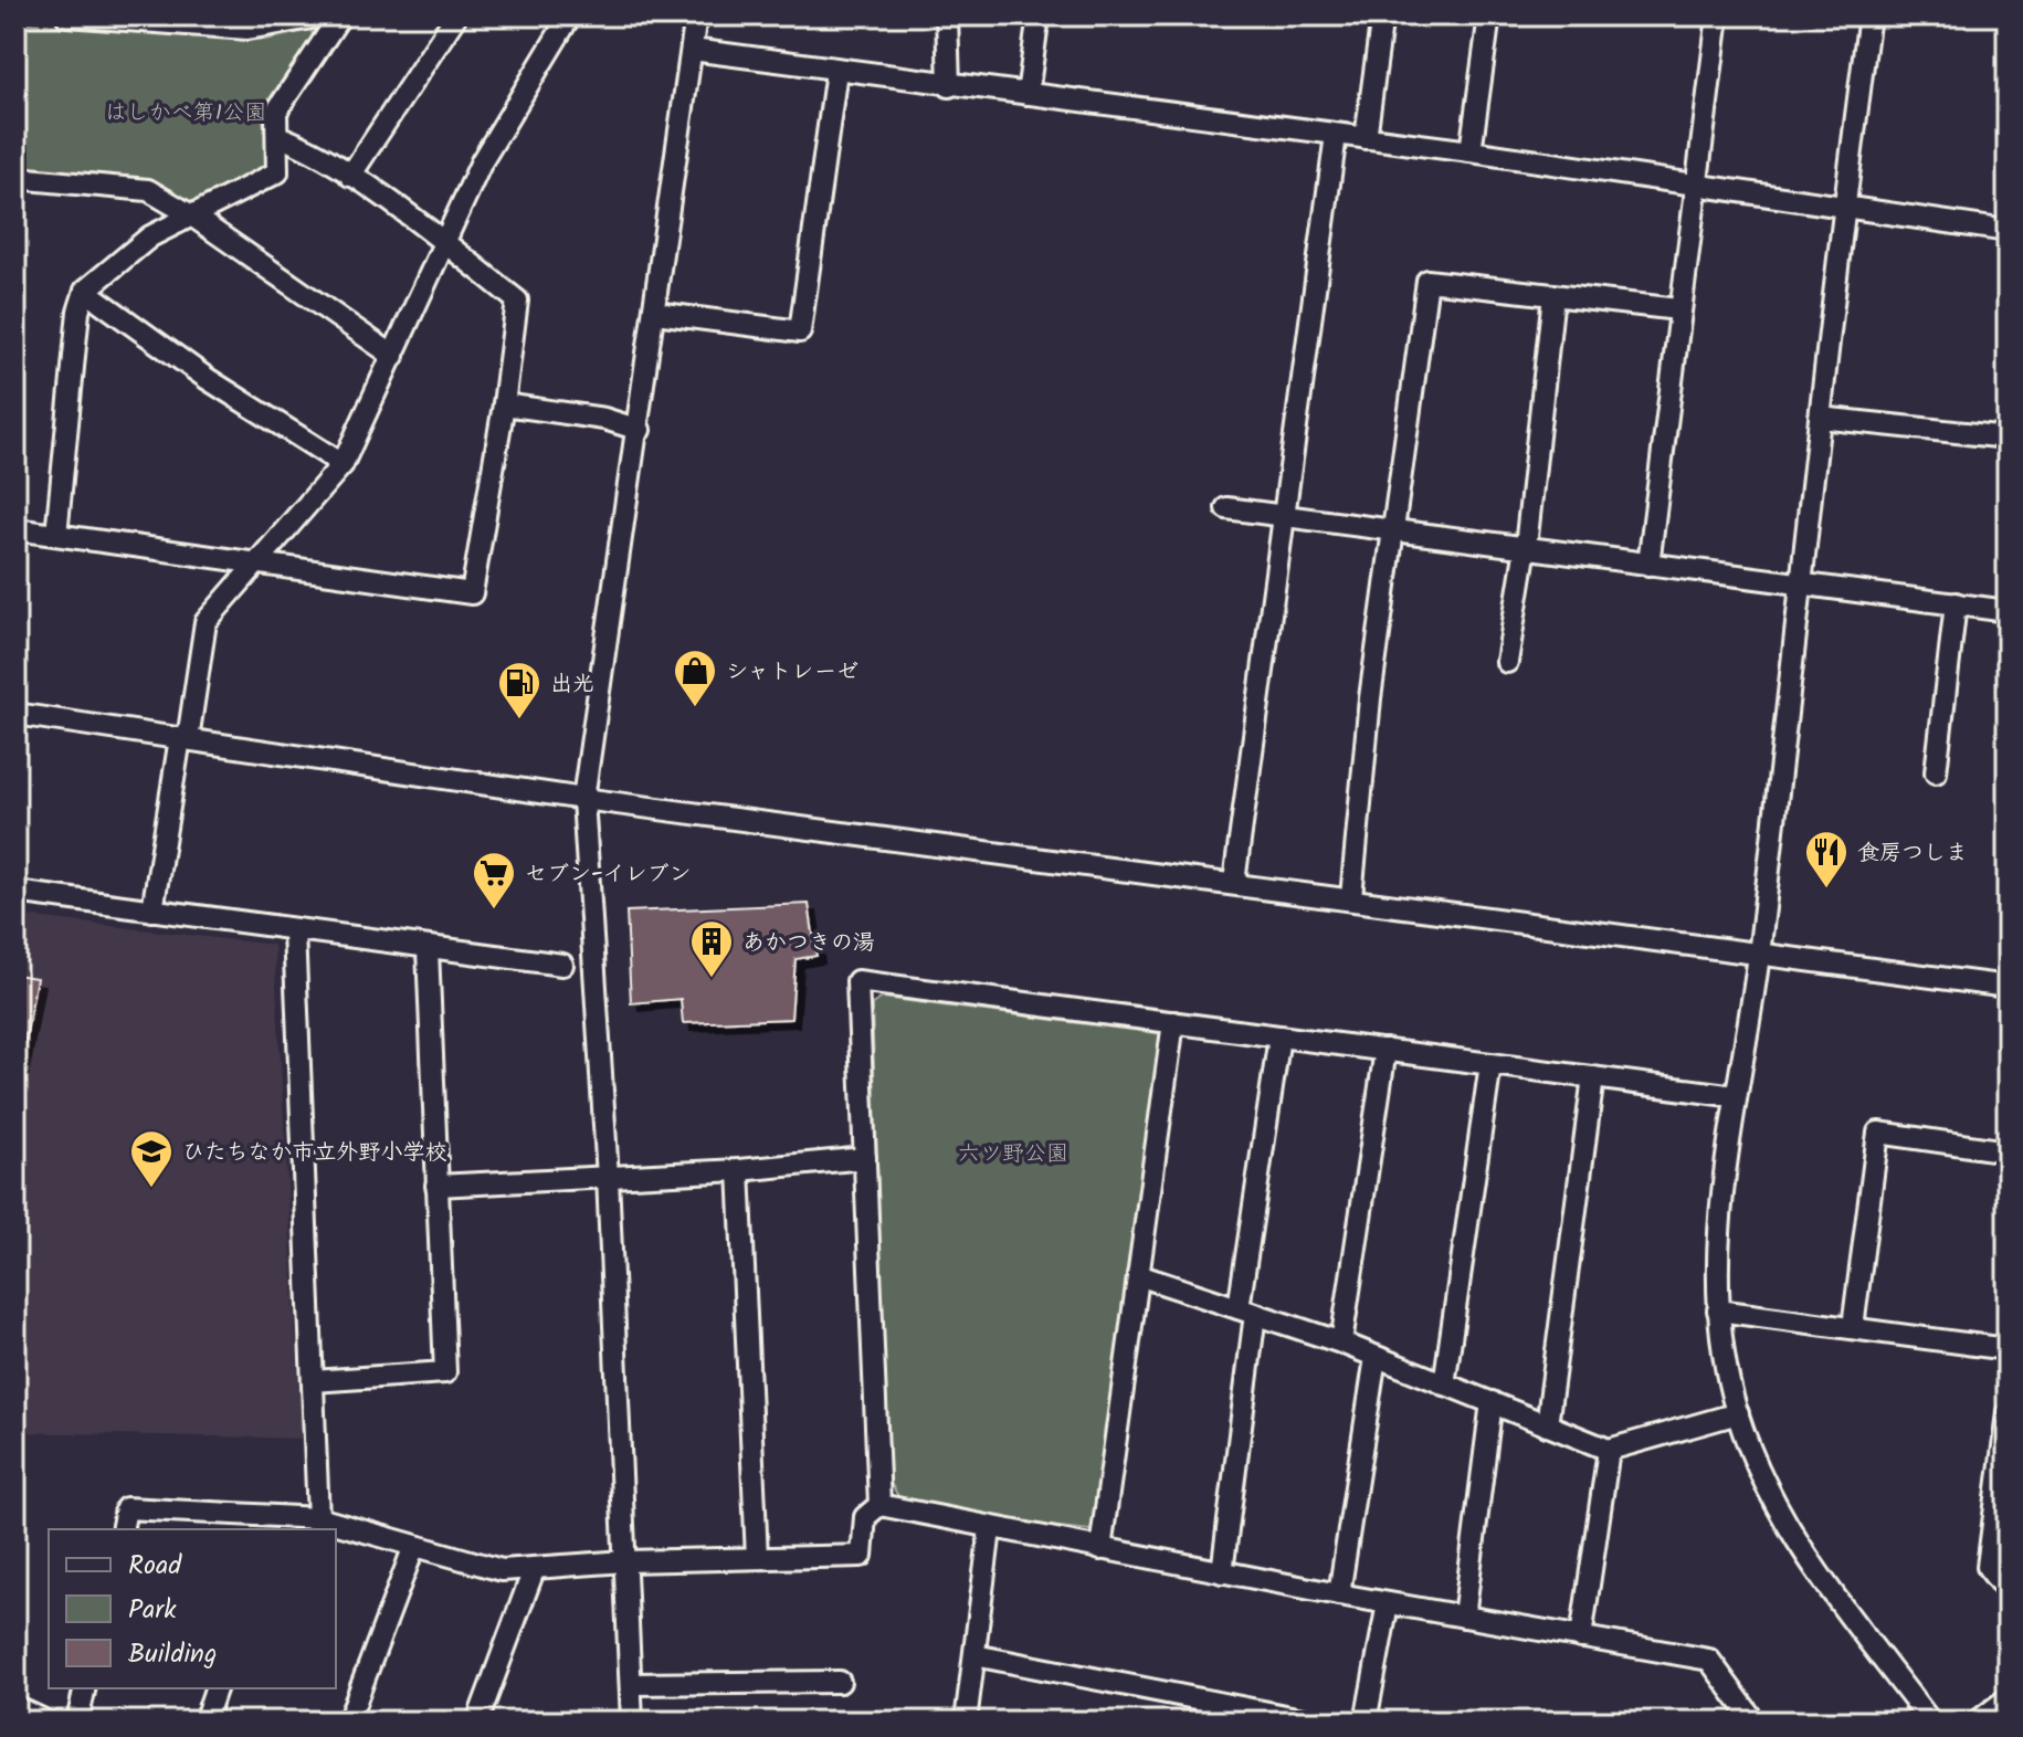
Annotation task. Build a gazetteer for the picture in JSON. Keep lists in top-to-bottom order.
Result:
{
  "parks": ["はしかべ第1公園", "六ツ野公園"],
  "places": {
    "shop": ["シャトレーゼ"],
    "fuel station": ["出光"],
    "restaurant": ["食房つしま"],
    "supermarket": ["セブン-イレブン"],
    "building": ["あかつきの湯"],
    "school or university": ["ひたちなか市立外野小学校"]
  },
  "legend": ["Road", "Park", "Building"]
}
